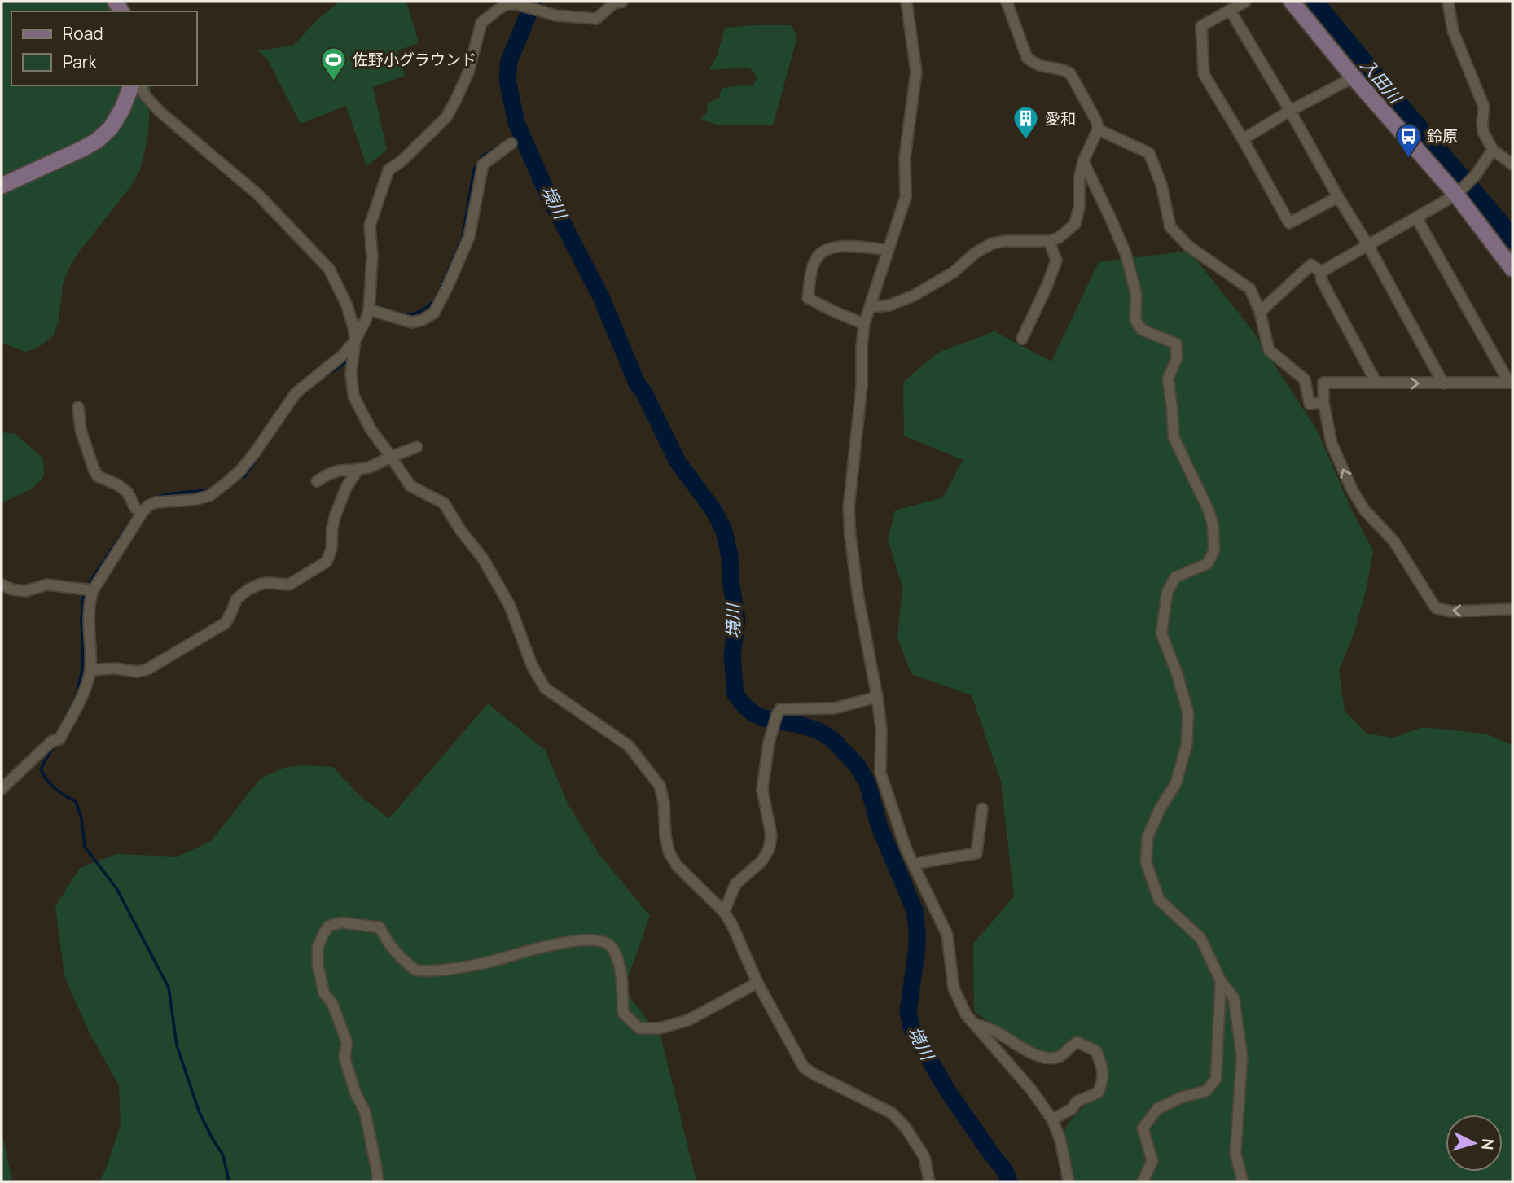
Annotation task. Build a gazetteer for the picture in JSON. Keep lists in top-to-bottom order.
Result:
{
  "water": ["入田川", "境川"],
  "places": {
    "sports": ["佐野小グラウンド"],
    "building": ["愛和"],
    "bus stop": ["鈴原"]
  },
  "legend": ["Road", "Park"],
  "north": "right"
}
